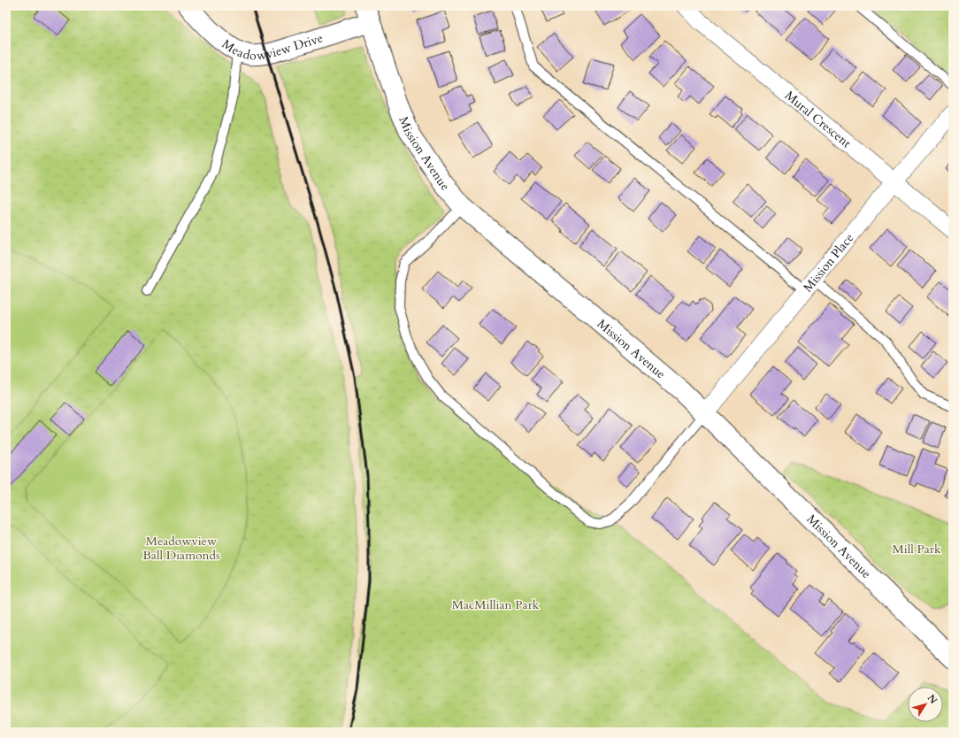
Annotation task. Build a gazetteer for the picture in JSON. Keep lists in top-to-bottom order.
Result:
{
  "streets": {
    "street": [
      "Meadowview Drive",
      "Mural Crescent",
      "Mission Avenue",
      "Mission Place"
    ]
  },
  "crossings": [
    ["Meadowview Drive", "Mission Avenue"],
    ["Mural Crescent", "Mission Place"],
    ["Mission Avenue", "Mission Place"]
  ],
  "parks": ["Meadowview Ball Diamonds", "Mill Park", "MacMillian Park"],
  "north": "top right"
}
